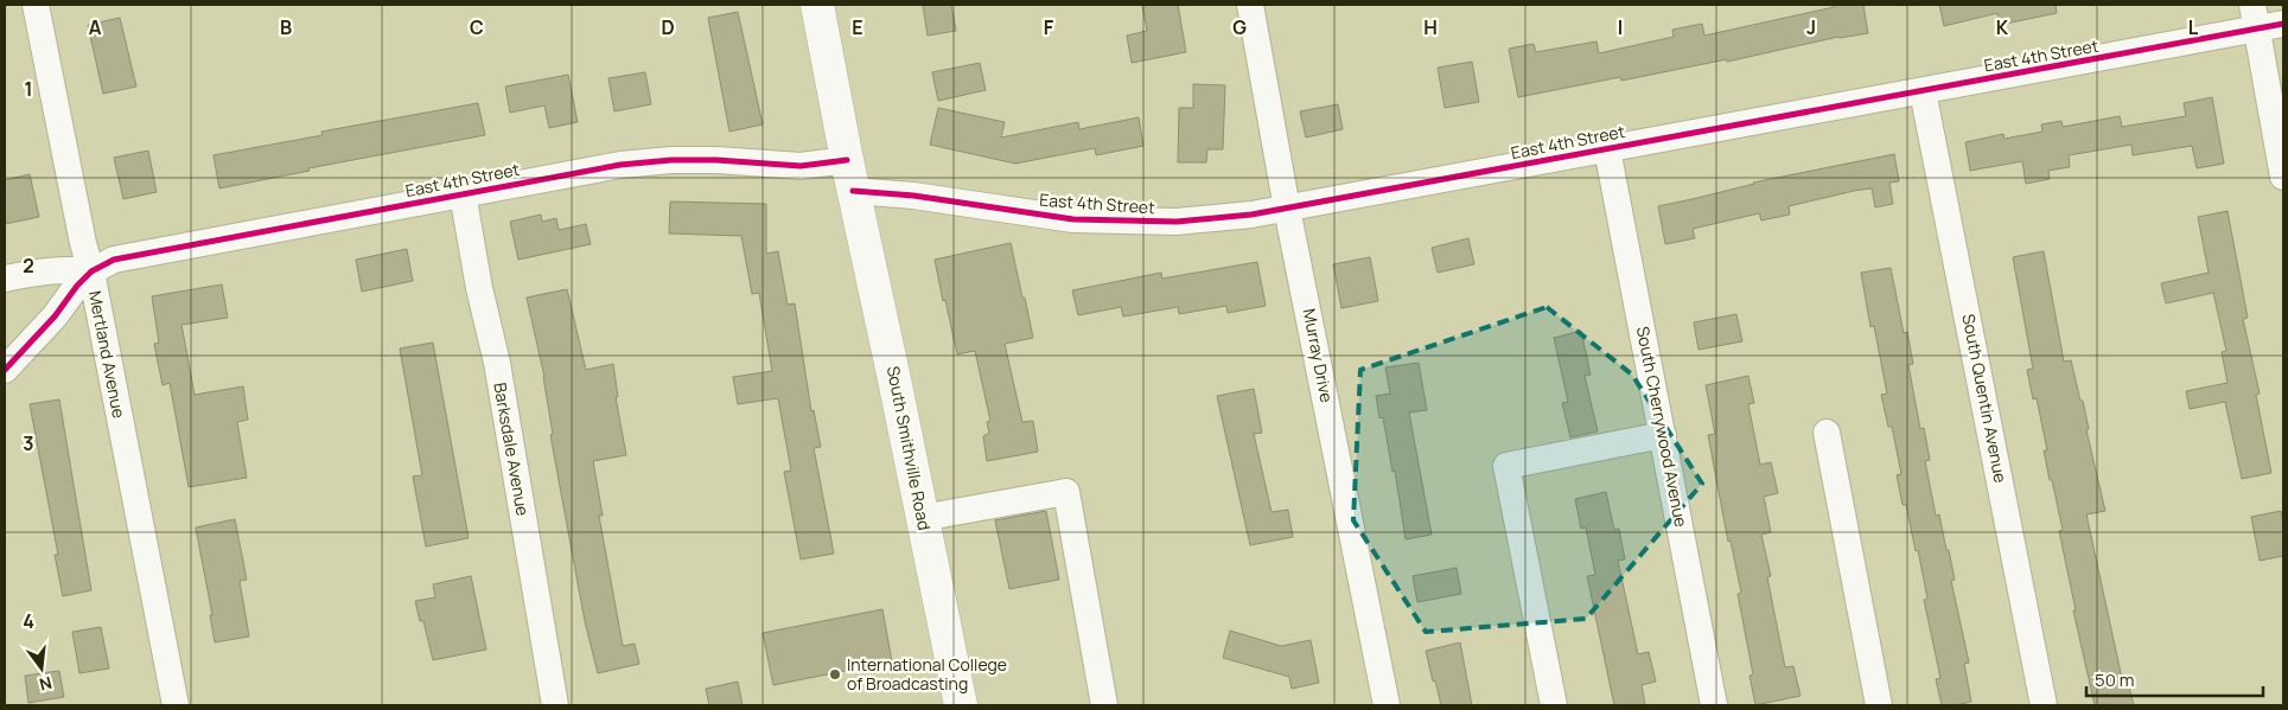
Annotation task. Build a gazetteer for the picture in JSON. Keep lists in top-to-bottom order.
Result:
{
  "streets": {
    "main road": ["South Smithville Road"],
    "street": [
      "East 4th Street",
      "Mertland Avenue",
      "Murray Drive",
      "South Quentin Avenue",
      "South Cherrywood Avenue",
      "Barksdale Avenue"
    ]
  },
  "crossings": [
    ["East 4th Street", "Mertland Avenue"],
    ["East 4th Street", "Murray Drive"],
    ["East 4th Street", "South Quentin Avenue"],
    ["East 4th Street", "South Cherrywood Avenue"],
    ["East 4th Street", "South Smithville Road"],
    ["East 4th Street", "Barksdale Avenue"]
  ],
  "places": ["International College of Broadcasting"],
  "scale_bar": "50 m",
  "north": "bottom",
  "grid": {
    "columns": [
      "A",
      "B",
      "C",
      "D",
      "E",
      "F",
      "G",
      "H",
      "I",
      "J",
      "K",
      "L"
    ],
    "rows": [
      "1",
      "2",
      "3",
      "4"
    ]
  }
}
